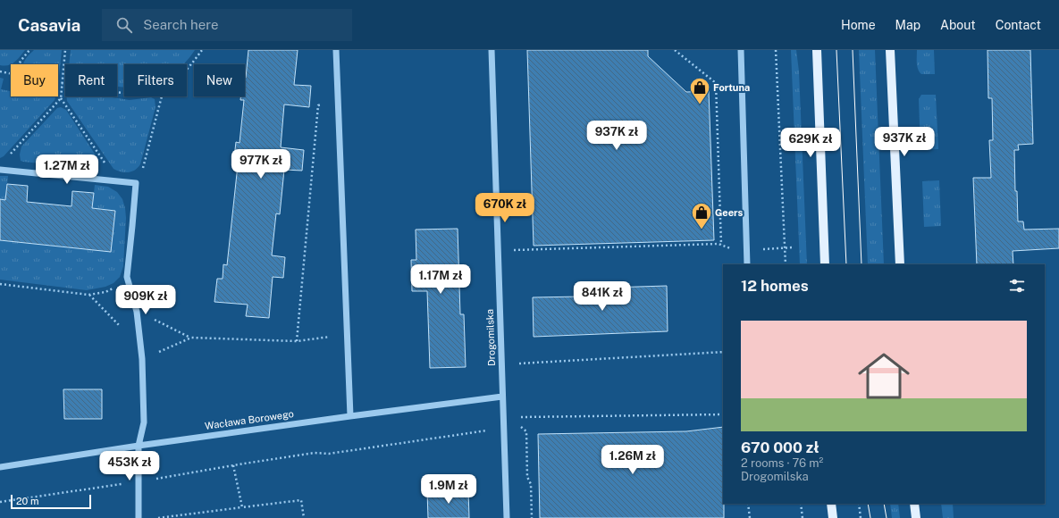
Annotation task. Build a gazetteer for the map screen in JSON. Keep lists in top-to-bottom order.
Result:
{
  "streets": {
    "street": ["Drogomilska", "Wacława Borowego"]
  },
  "crossings": [
    ["Drogomilska", "Wacława Borowego"]
  ],
  "places": {
    "shop": ["Fortuna", "Geers"]
  },
  "scale_bar": "20 m",
  "page": {
    "header": "Casavia",
    "search": "Search here",
    "nav": [
      "Home",
      "Map",
      "About",
      "Contact"
    ],
    "chip": [
      "Buy",
      "Rent",
      "Filters",
      "New"
    ],
    "price": [
      "937K zł",
      "937K zł",
      "629K zł",
      "977K zł",
      "1.27M zł",
      "670K zł",
      "1.17M zł",
      "841K zł",
      "909K zł",
      "1.26M zł",
      "453K zł",
      "1.9M zł"
    ],
    "heading": "12 homes",
    "list": [
      {
        "name": "670 000 zł",
        "note": "2 rooms · 76 m² · Drogomilska"
      }
    ],
    "scale": "20 m"
  }
}
